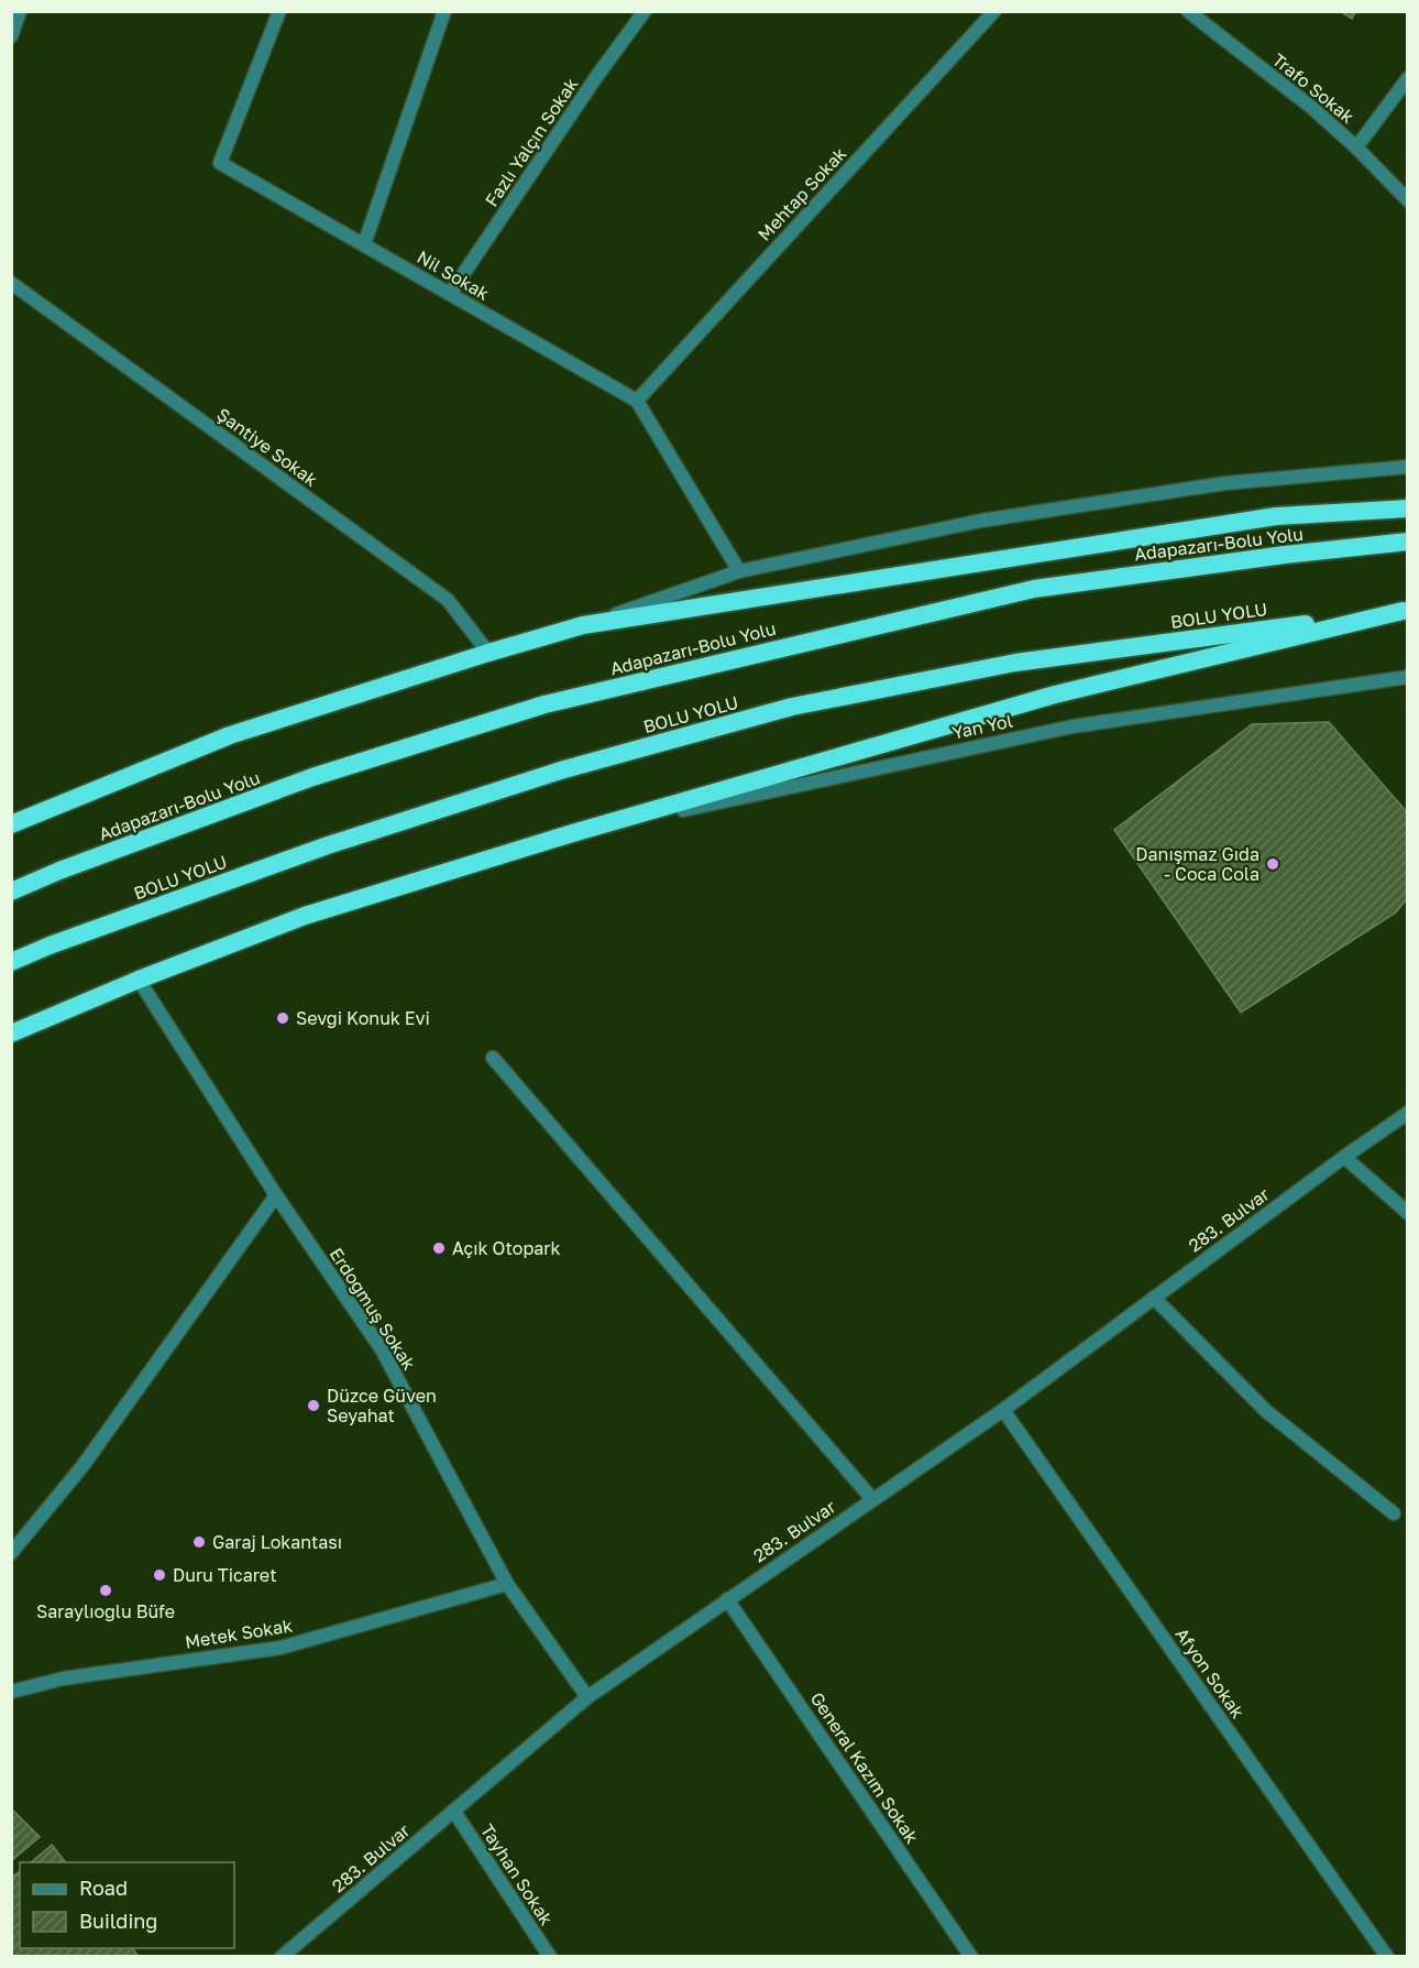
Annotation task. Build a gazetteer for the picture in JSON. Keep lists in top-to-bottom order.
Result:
{
  "streets": {
    "highway": ["Adapazarı-Bolu Yolu", "BOLU YOLU"],
    "street": [
      "Trafo Sokak",
      "Fazlı Yalçın Sokak",
      "Mehtap Sokak",
      "Nil Sokak",
      "Şantiye Sokak",
      "Yan Yol",
      "283. Bulvar",
      "Erdoğmuş Sokak",
      "Metek Sokak",
      "Afyon Sokak",
      "General Kazım Sokak",
      "Tayhan Sokak"
    ]
  },
  "crossings": [
    ["Fazlı Yalçın Sokak", "Nil Sokak"],
    ["Mehtap Sokak", "Nil Sokak"],
    ["283. Bulvar", "Erdoğmuş Sokak"],
    ["283. Bulvar", "Afyon Sokak"],
    ["283. Bulvar", "General Kazım Sokak"],
    ["283. Bulvar", "Tayhan Sokak"],
    ["Erdoğmuş Sokak", "Metek Sokak"]
  ],
  "places": [
    "Danışmaz Gıda - Coca Cola",
    "Sevgi Konuk Evi",
    "Açık Otopark",
    "Düzce Güven Seyahat",
    "Garaj Lokantası",
    "Duru Ticaret",
    "Saraylıoğlu Büfe"
  ],
  "legend": ["Road", "Building"]
}
